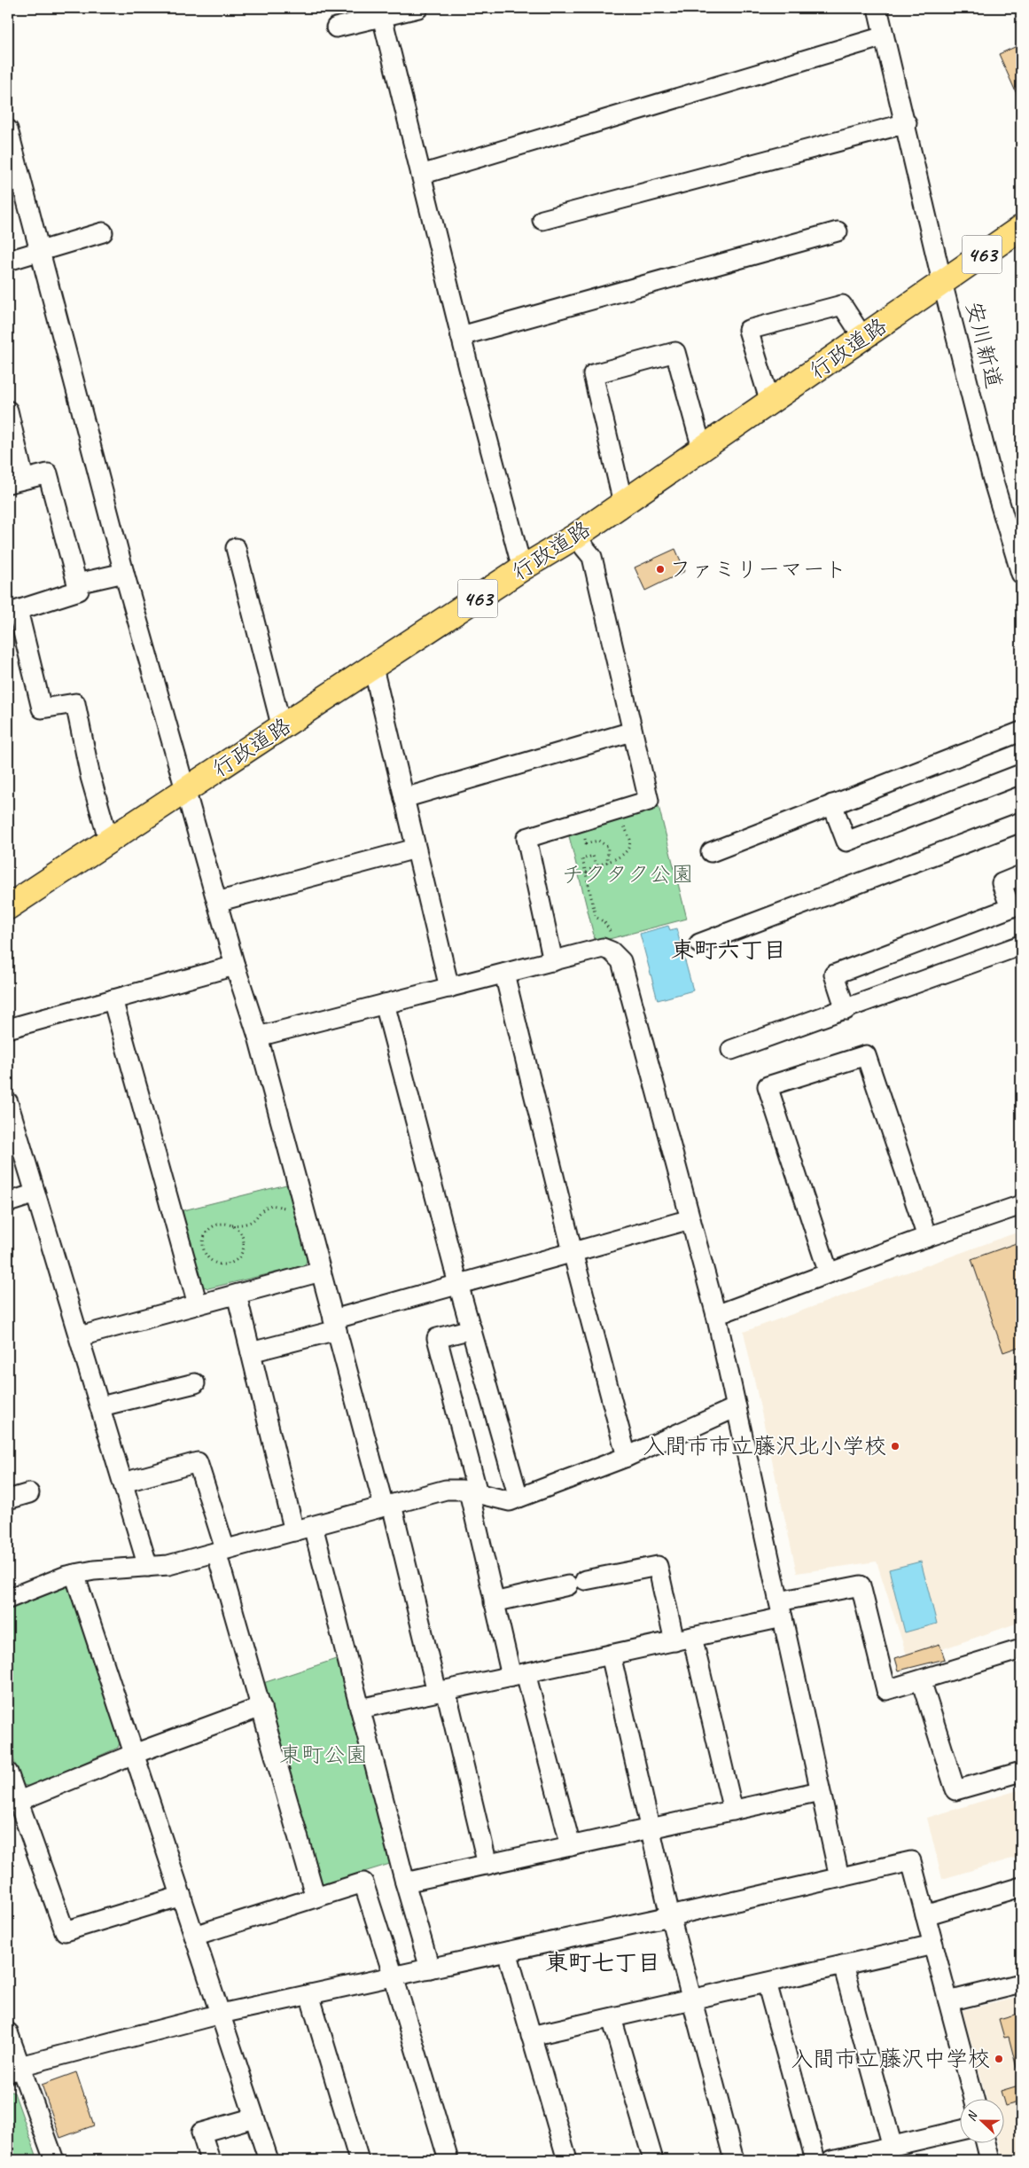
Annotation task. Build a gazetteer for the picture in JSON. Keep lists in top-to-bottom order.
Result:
{
  "streets": {
    "highway": ["463", "行政道路"],
    "street": ["安川新道"]
  },
  "crossings": [
    ["安川新道", "行政道路"]
  ],
  "districts": ["東町六丁目", "東町七丁目"],
  "parks": ["チクタク公園", "東町公園"],
  "places": ["ファミリーマート", "入間市市立藤沢北小学校", "入間市立藤沢中学校"],
  "north": "left"
}
